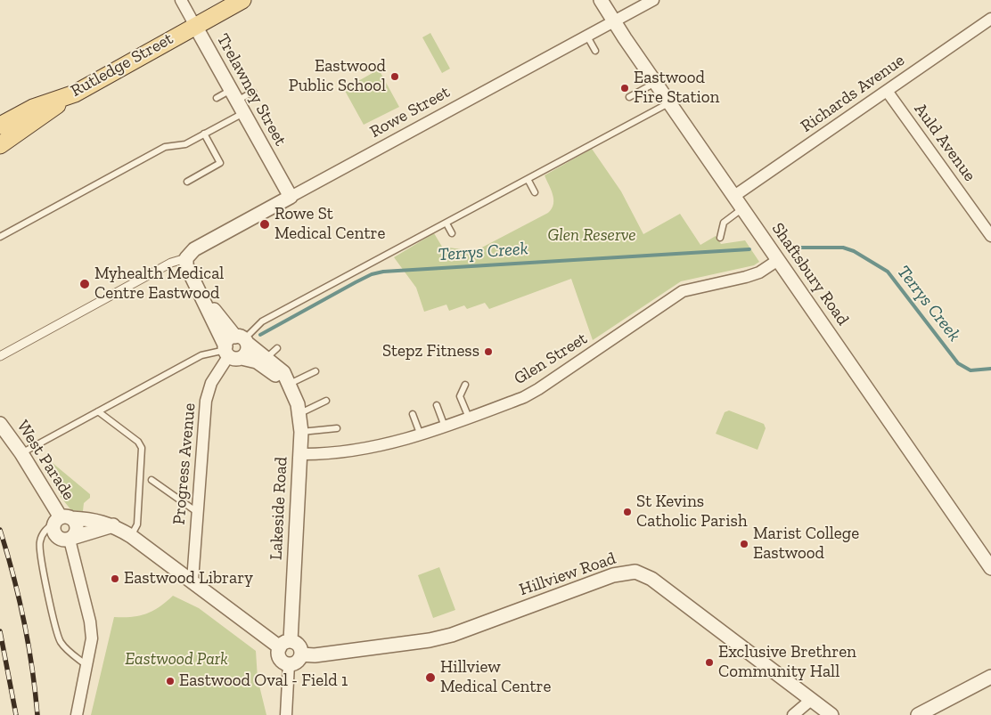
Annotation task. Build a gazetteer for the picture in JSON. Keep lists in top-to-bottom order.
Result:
{
  "streets": {
    "main road": ["Rutledge Street"],
    "street": [
      "Trelawney Street",
      "Richards Avenue",
      "Rowe Street",
      "Auld Avenue",
      "Shaftsbury Road",
      "Glen Street",
      "West Parade",
      "Progress Avenue",
      "Lakeside Road",
      "Hillview Road"
    ]
  },
  "crossings": [
    ["Rutledge Street", "Trelawney Street"],
    ["Trelawney Street", "Rowe Street"],
    ["Richards Avenue", "Auld Avenue"],
    ["Richards Avenue", "Shaftsbury Road"],
    ["Rowe Street", "Shaftsbury Road"],
    ["Shaftsbury Road", "Glen Street"],
    ["Glen Street", "Lakeside Road"],
    ["Lakeside Road", "Hillview Road"]
  ],
  "water": ["Terrys Creek"],
  "parks": ["Glen Reserve", "Eastwood Park"],
  "places": [
    "Eastwood Public School",
    "Eastwood Fire Station",
    "Rowe St Medical Centre",
    "Myhealth Medical Centre Eastwood",
    "Stepz Fitness",
    "St Kevins Catholic Parish",
    "Marist College Eastwood",
    "Eastwood Library",
    "Exclusive Brethren Community Hall",
    "Hillview Medical Centre",
    "Eastwood Oval - Field 1"
  ]
}
